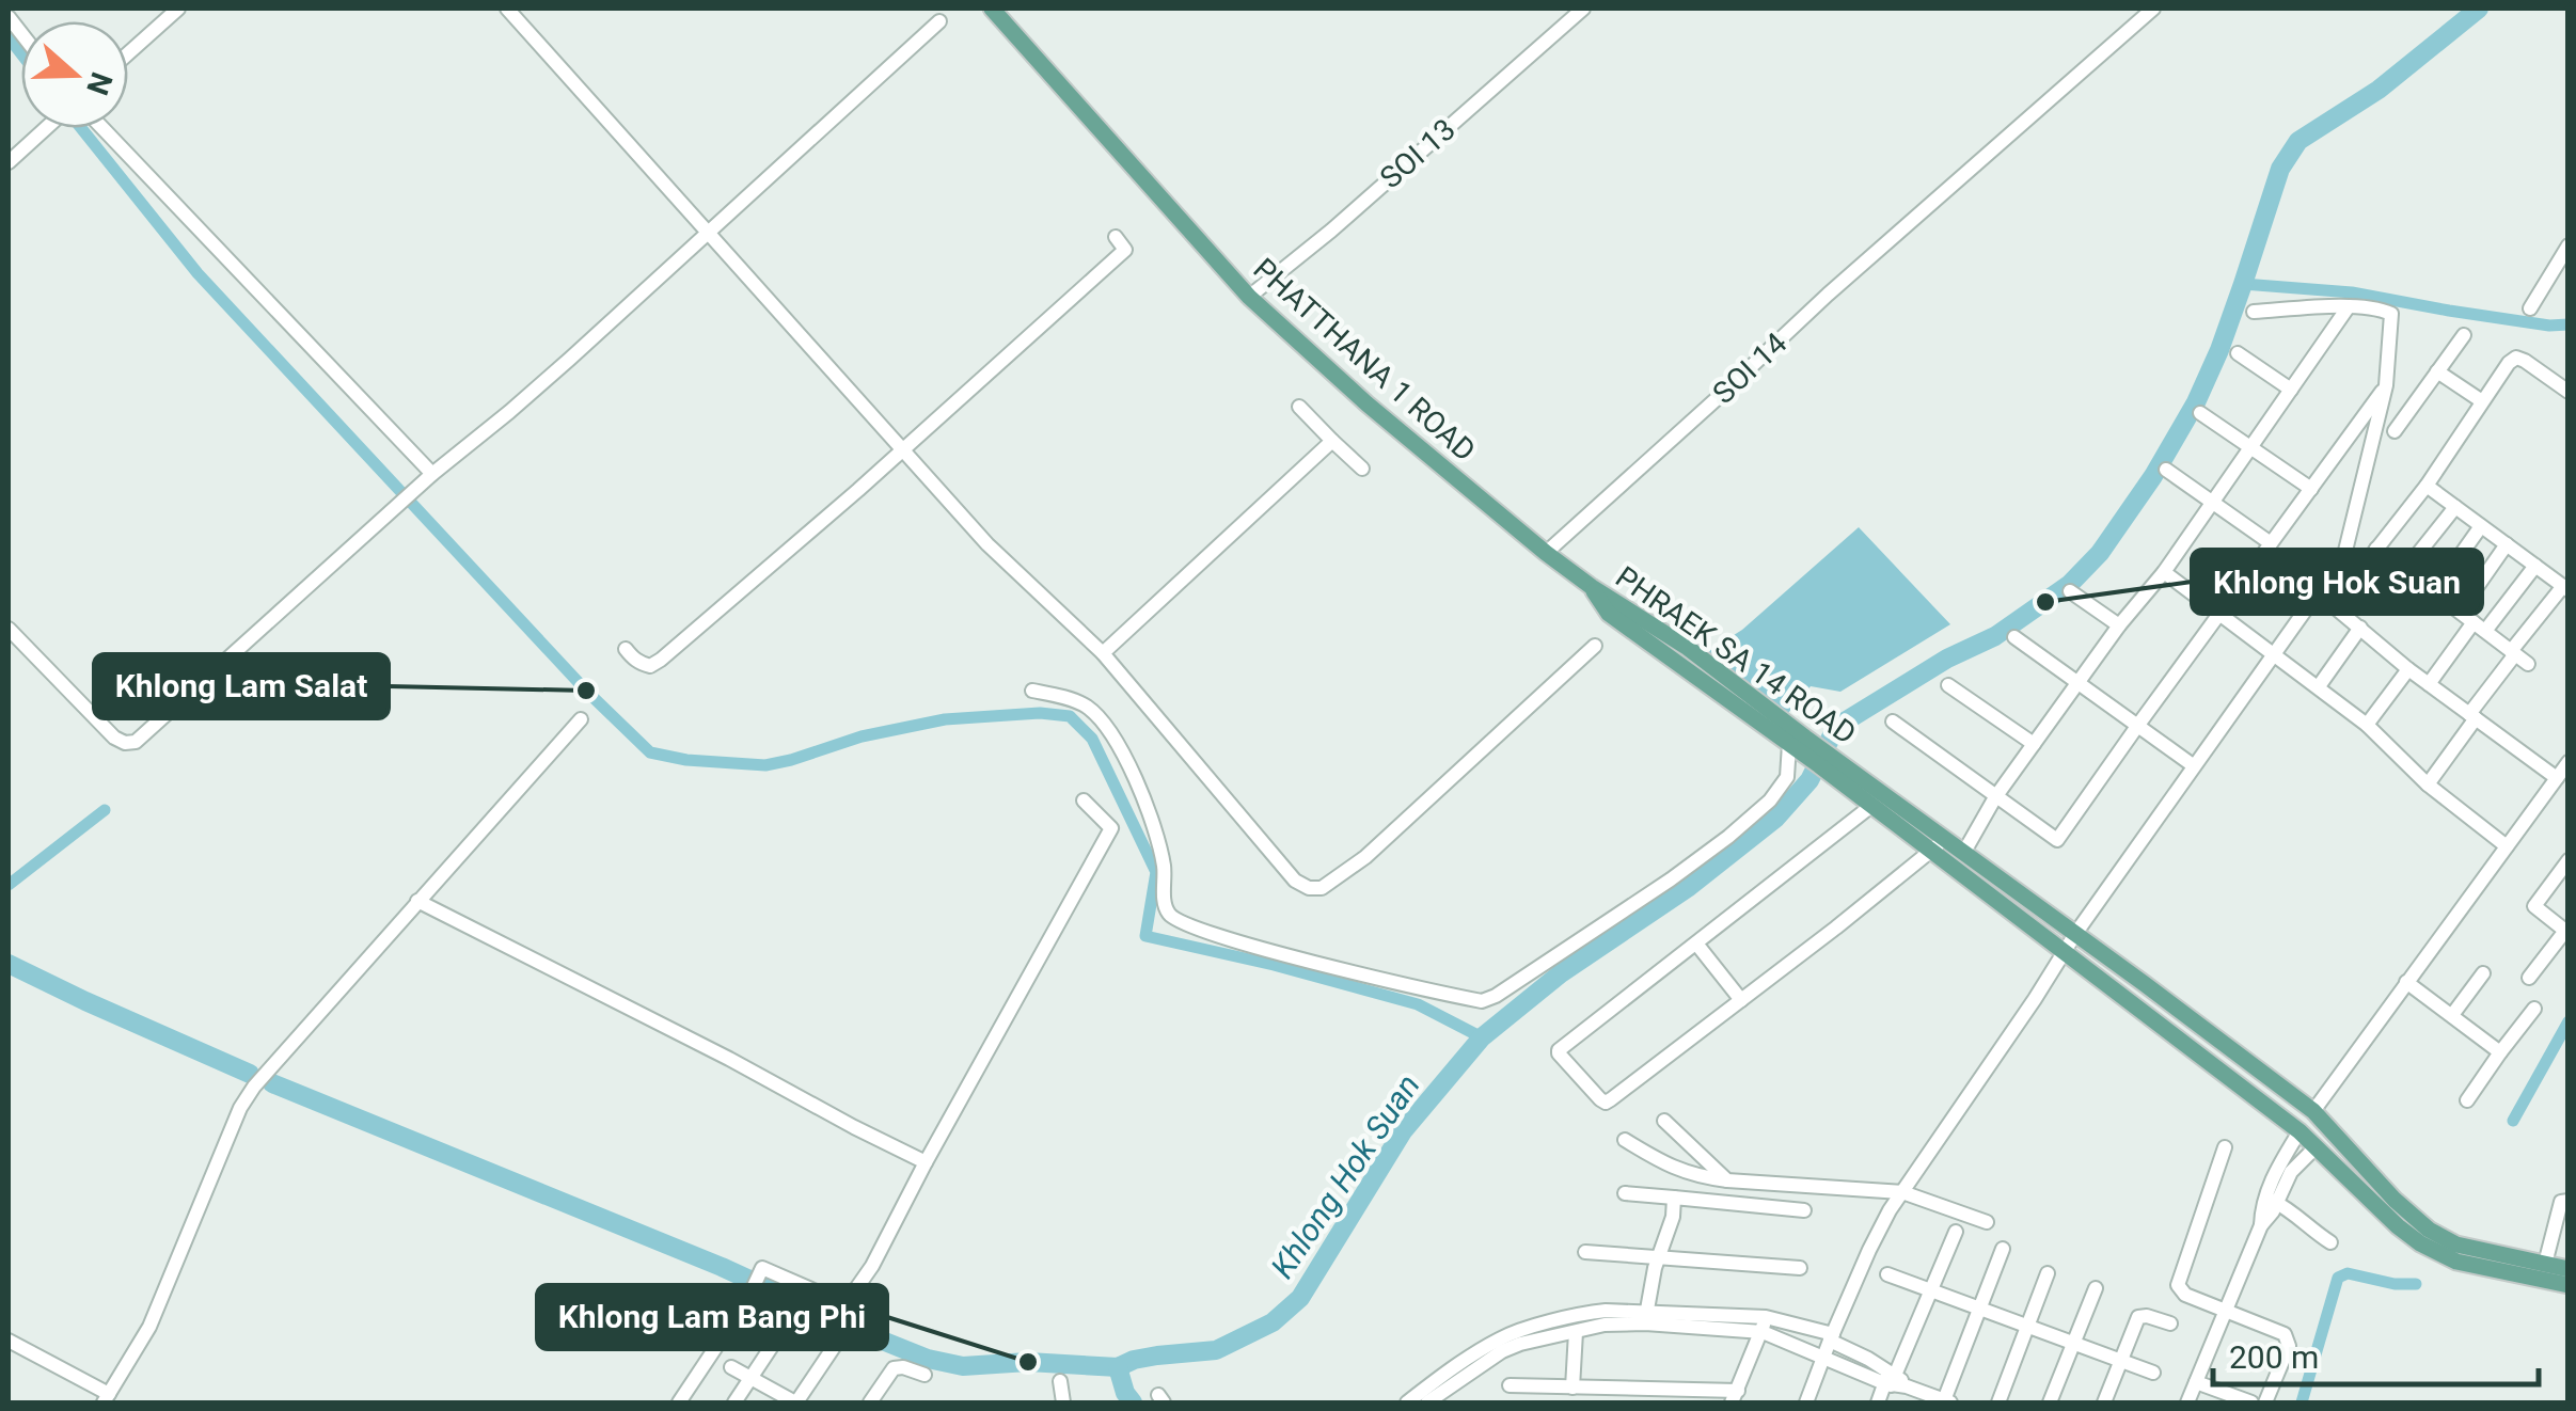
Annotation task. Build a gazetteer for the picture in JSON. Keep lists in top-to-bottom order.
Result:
{
  "streets": {
    "main road": ["PHATTHANA 1 ROAD", "PHRAEK SA 14 ROAD"],
    "street": ["SOI 13", "SOI 14"]
  },
  "crossings": [
    ["SOI 13", "PHATTHANA 1 ROAD"],
    ["PHATTHANA 1 ROAD", "SOI 14"],
    ["PHATTHANA 1 ROAD", "PHRAEK SA 14 ROAD"]
  ],
  "water": ["Khlong Hok Suan"],
  "places": ["Khlong Hok Suan", "Khlong Lam Salat", "Khlong Lam Bang Phi"],
  "scale_bar": "200 m",
  "north": "right"
}
